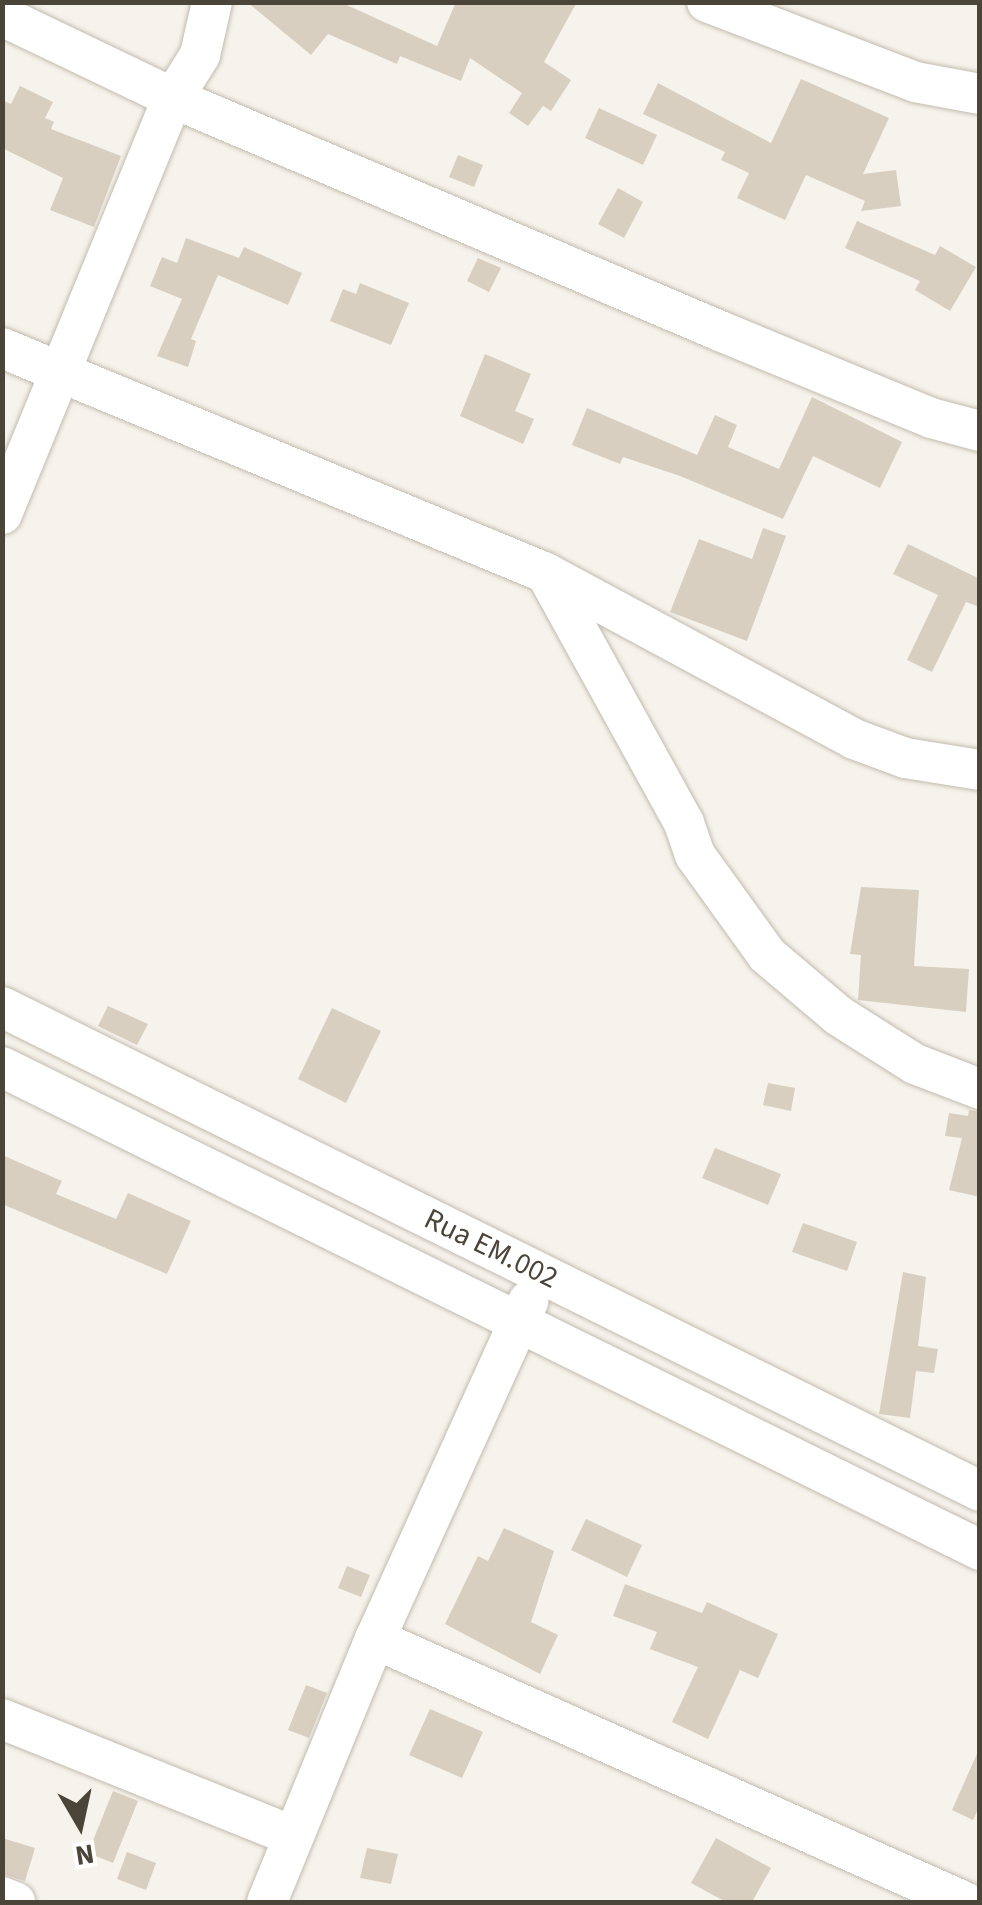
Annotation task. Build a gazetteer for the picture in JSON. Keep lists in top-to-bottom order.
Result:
{
  "streets": {
    "street": ["Rua EM.002"]
  },
  "north": "bottom"
}
